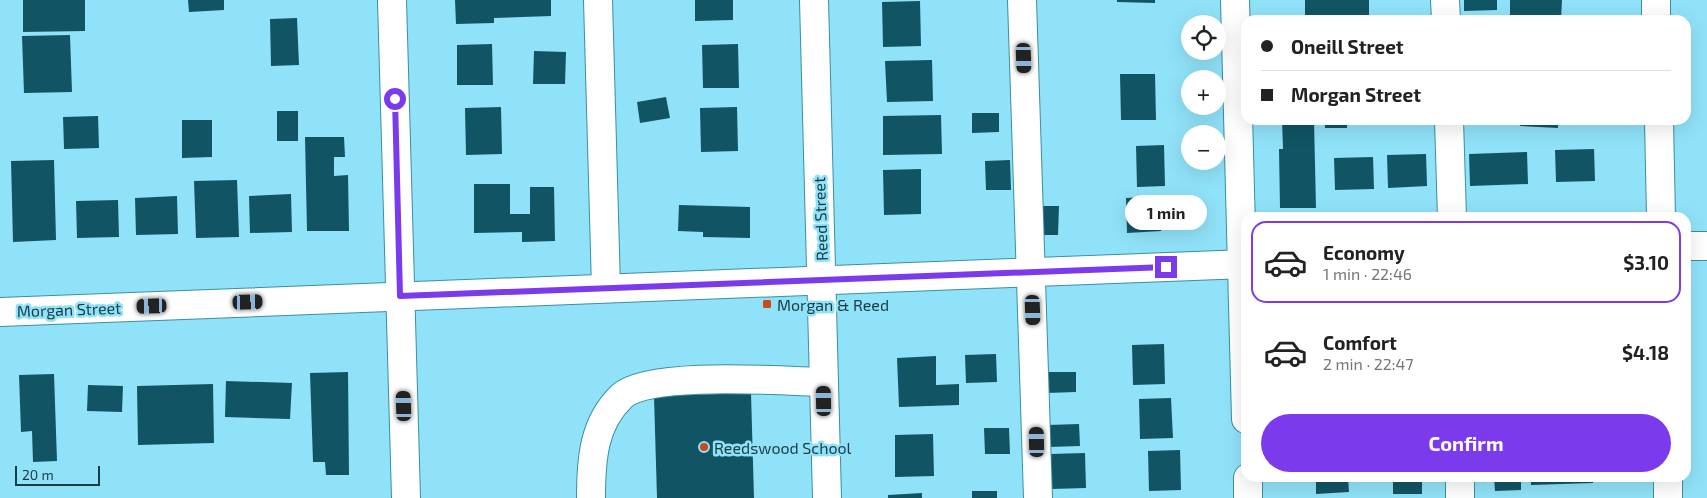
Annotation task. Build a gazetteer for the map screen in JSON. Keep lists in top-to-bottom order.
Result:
{
  "streets": {
    "street": ["Reed Street", "Morgan Street"]
  },
  "crossings": [
    ["Reed Street", "Morgan Street"]
  ],
  "places": {
    "transit": ["Morgan & Reed"],
    "other": ["Reedswood School"]
  },
  "scale_bar": "20 m",
  "page": {
    "map_buttons": ["+", "−"],
    "banner": ["Oneill Street", "Morgan Street"],
    "bubble": "1 min",
    "list": [
      {
        "name": "Economy",
        "note": "1 min · 22:46",
        "value": "$3.10"
      },
      {
        "name": "Comfort",
        "note": "2 min · 22:47",
        "value": "$4.18"
      }
    ],
    "buttons": "Confirm",
    "scale": "20 m"
  }
}
